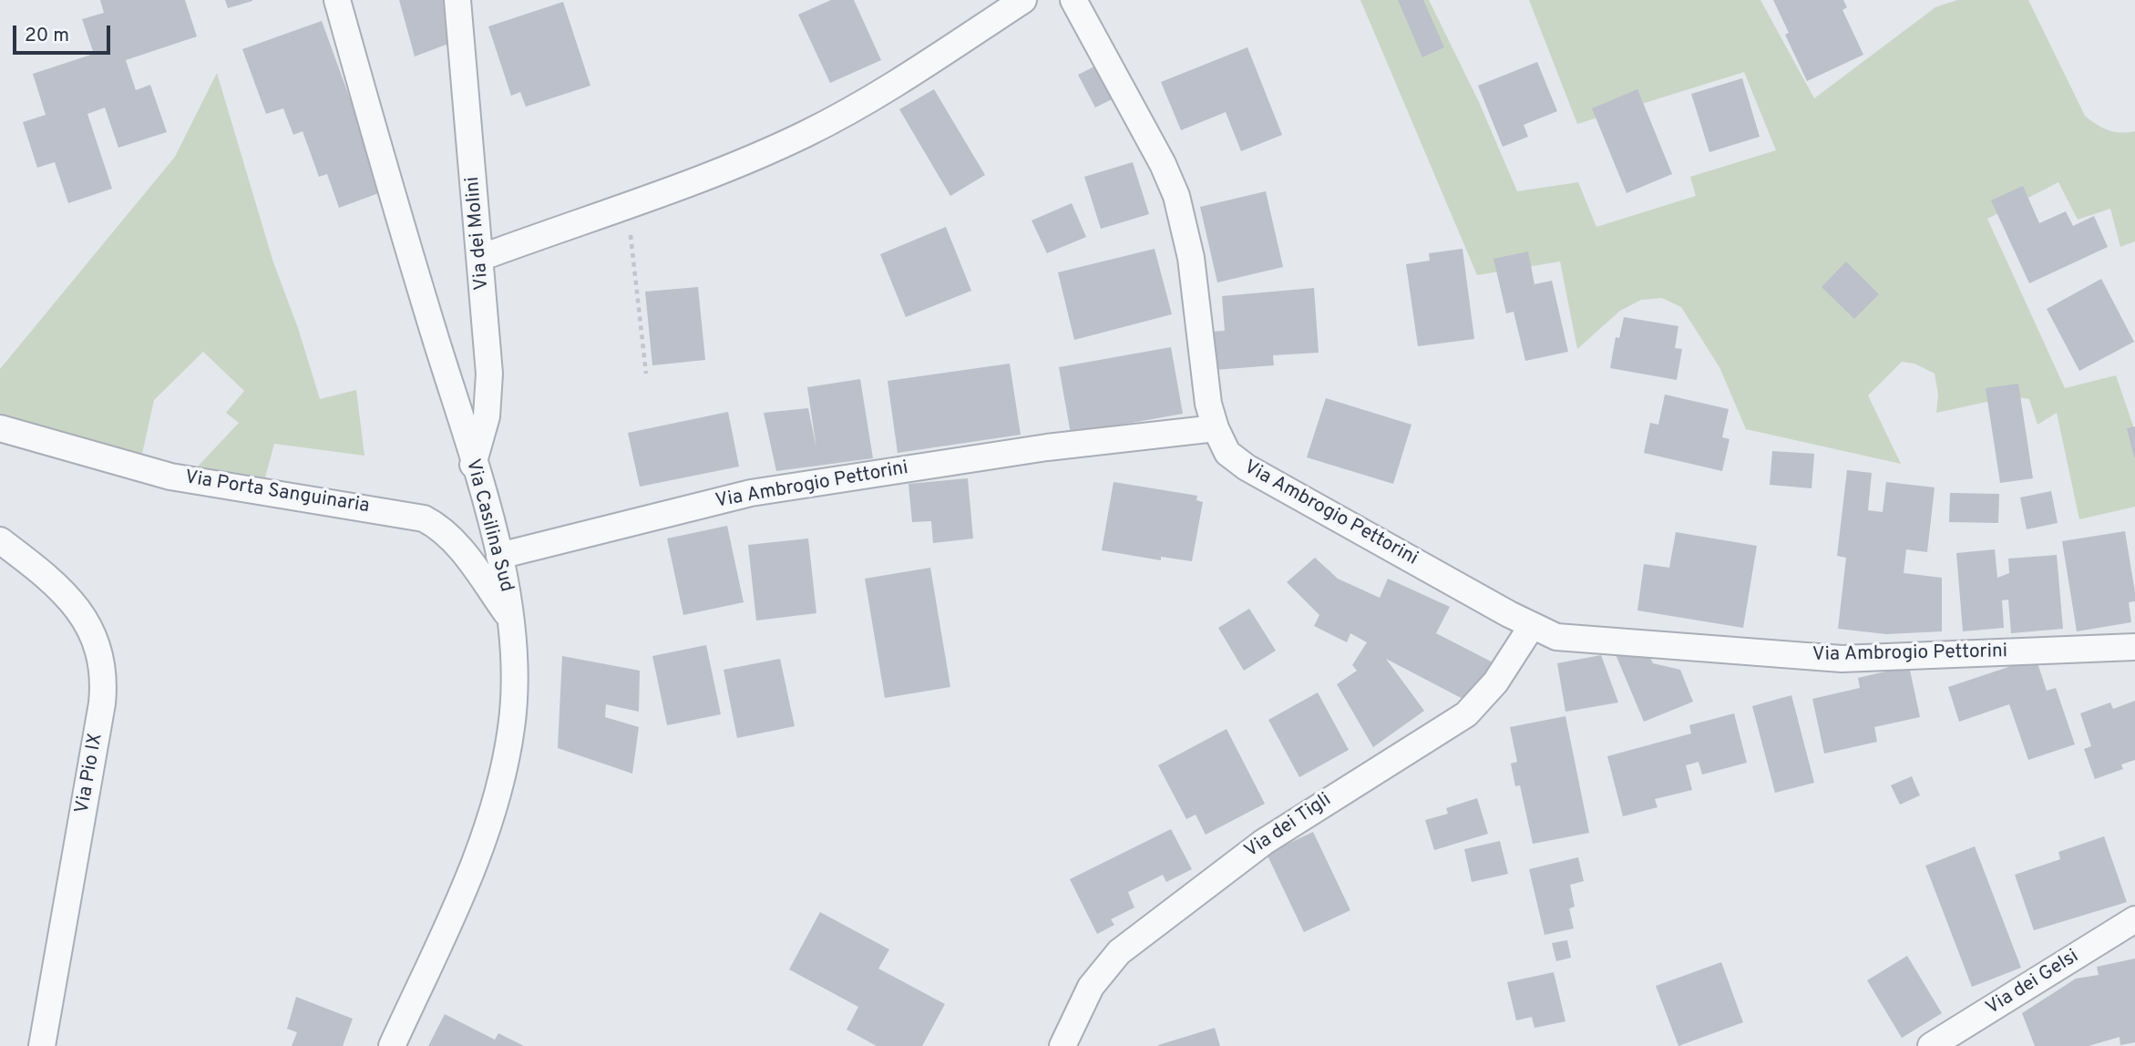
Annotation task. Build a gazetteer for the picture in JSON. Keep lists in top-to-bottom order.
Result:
{
  "streets": {
    "street": [
      "Via dei Molini",
      "Via Ambrogio Pettorini",
      "Via Porta Sanguinaria",
      "Via Casilina Sud",
      "Via Pio IX",
      "Via dei Tigli",
      "Via dei Gelsi"
    ]
  },
  "crossings": [
    ["Via dei Molini", "Via Casilina Sud"],
    ["Via Ambrogio Pettorini", "Via Casilina Sud"],
    ["Via Ambrogio Pettorini", "Via dei Tigli"],
    ["Via Porta Sanguinaria", "Via Casilina Sud"]
  ],
  "scale_bar": "20 m"
}
